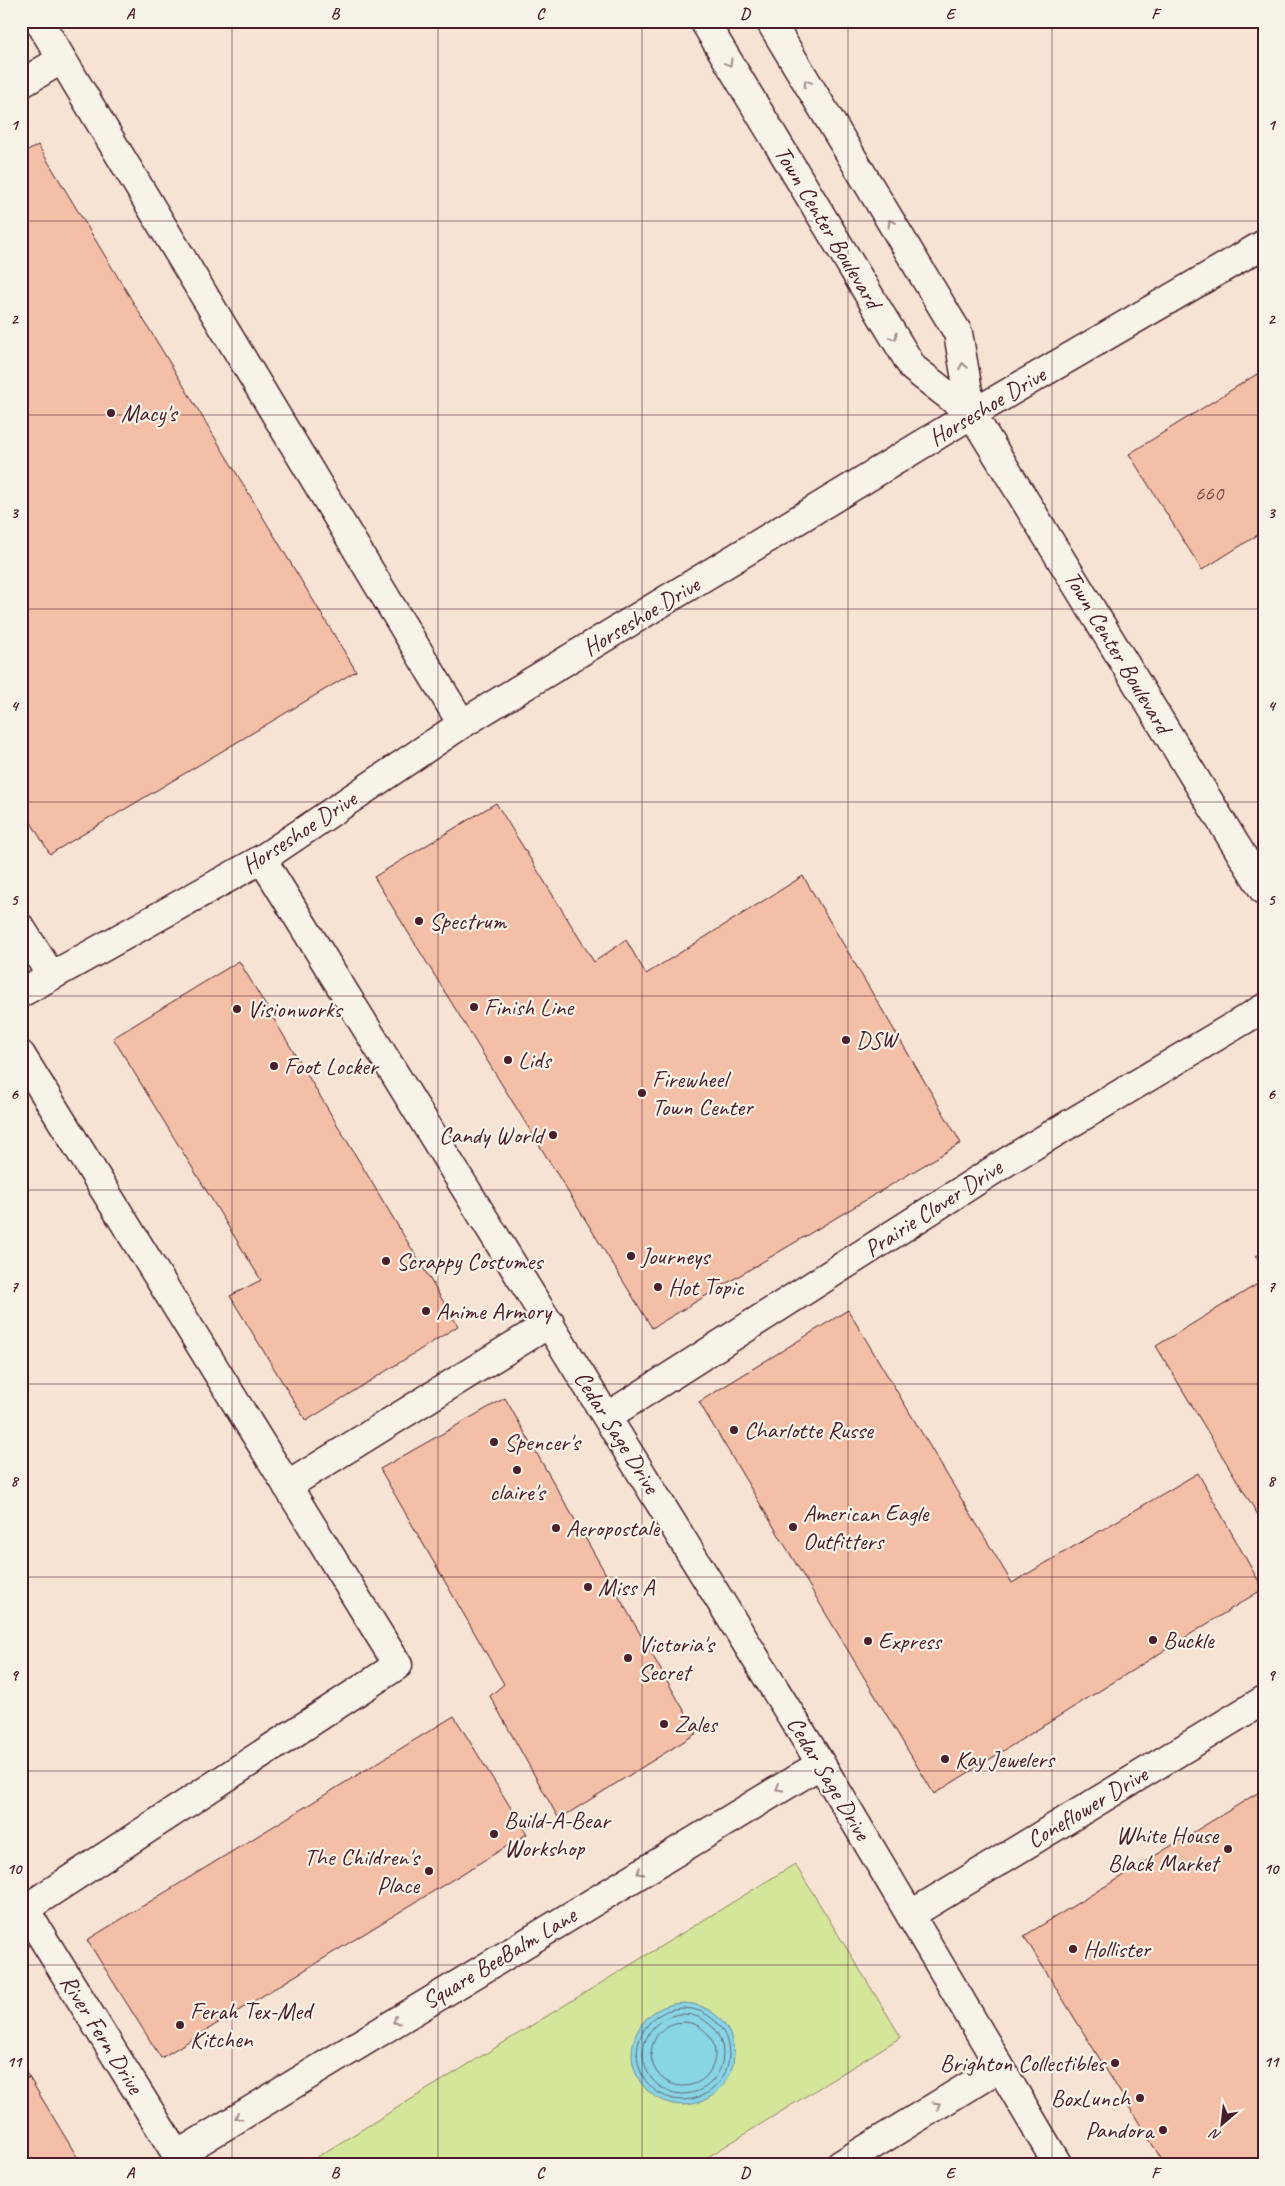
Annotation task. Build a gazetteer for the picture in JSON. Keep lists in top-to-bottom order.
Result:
{
  "streets": {
    "street": [
      "Town Center Boulevard",
      "Horseshoe Drive",
      "Prairie Clover Drive",
      "Cedar Sage Drive",
      "Coneflower Drive",
      "Square BeeBalm Lane",
      "River Fern Drive"
    ]
  },
  "crossings": [
    ["Town Center Boulevard", "Horseshoe Drive"],
    ["Horseshoe Drive", "Cedar Sage Drive"],
    ["Prairie Clover Drive", "Cedar Sage Drive"],
    ["Cedar Sage Drive", "Coneflower Drive"],
    ["Cedar Sage Drive", "Square BeeBalm Lane"],
    ["Square BeeBalm Lane", "River Fern Drive"]
  ],
  "one_way": ["Square BeeBalm Lane"],
  "places": [
    "Macy's",
    "Spectrum",
    "Finish Line",
    "Visionworks",
    "DSW",
    "Lids",
    "Foot Locker",
    "Firewheel Town Center",
    "Candy World",
    "Journeys",
    "Scrappy Costumes",
    "Hot Topic",
    "Anime Armory",
    "Charlotte Russe",
    "Spencer's",
    "claire's",
    "American Eagle Outfitters",
    "Aeropostale",
    "Miss A",
    "Buckle",
    "Express",
    "Victoria's Secret",
    "Zales",
    "Kay Jewelers",
    "Build-A-Bear Workshop",
    "White House Black Market",
    "The Children's Place",
    "Hollister",
    "Ferah Tex-Med Kitchen",
    "Brighton Collectibles",
    "BoxLunch",
    "Pandora"
  ],
  "house_numbers": ["660"],
  "north": "bottom left",
  "grid": {
    "columns": [
      "A",
      "B",
      "C",
      "D",
      "E",
      "F"
    ],
    "rows": [
      "1",
      "2",
      "3",
      "4",
      "5",
      "6",
      "7",
      "8",
      "9",
      "10",
      "11"
    ]
  }
}
